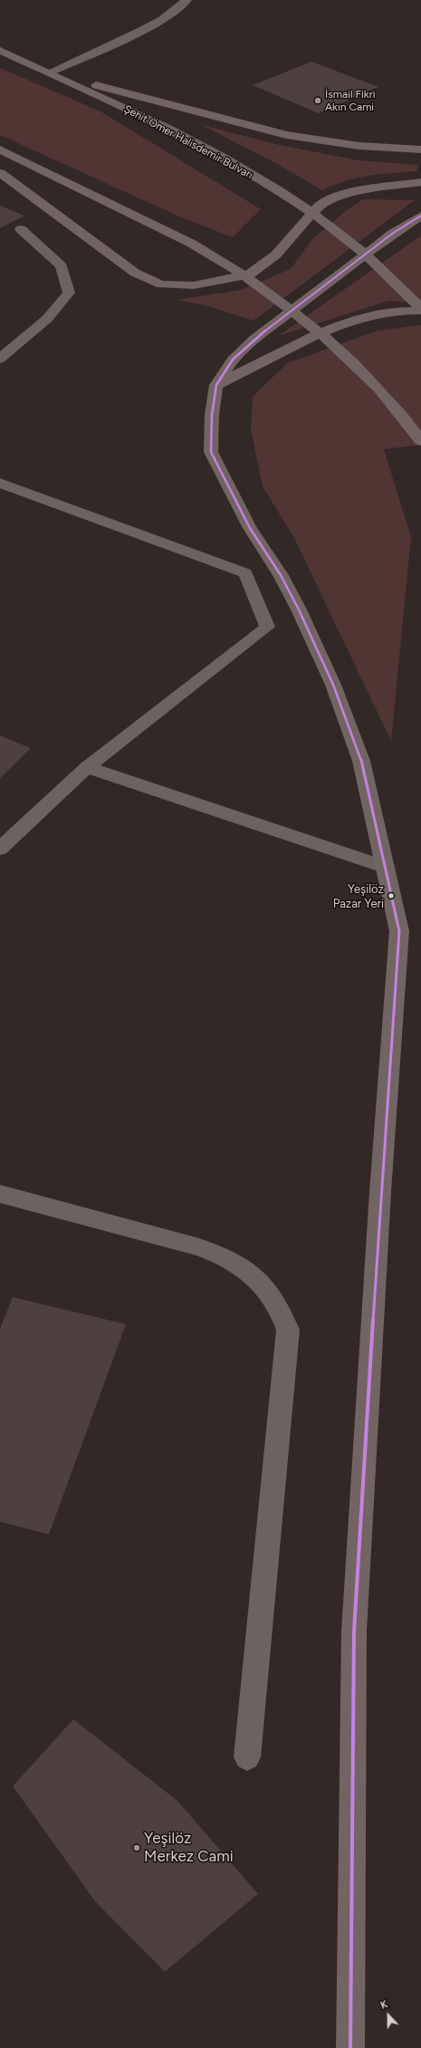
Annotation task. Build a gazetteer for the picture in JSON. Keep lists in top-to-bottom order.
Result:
{
  "streets": {
    "highway": ["Şehit Ömer Halisdemir Bulvarı"]
  },
  "places": ["İsmail Fikri Akın Cami", "Yeşilöz Pazar Yeri", "Yeşilöz Merkez Cami"],
  "north": "top"
}
